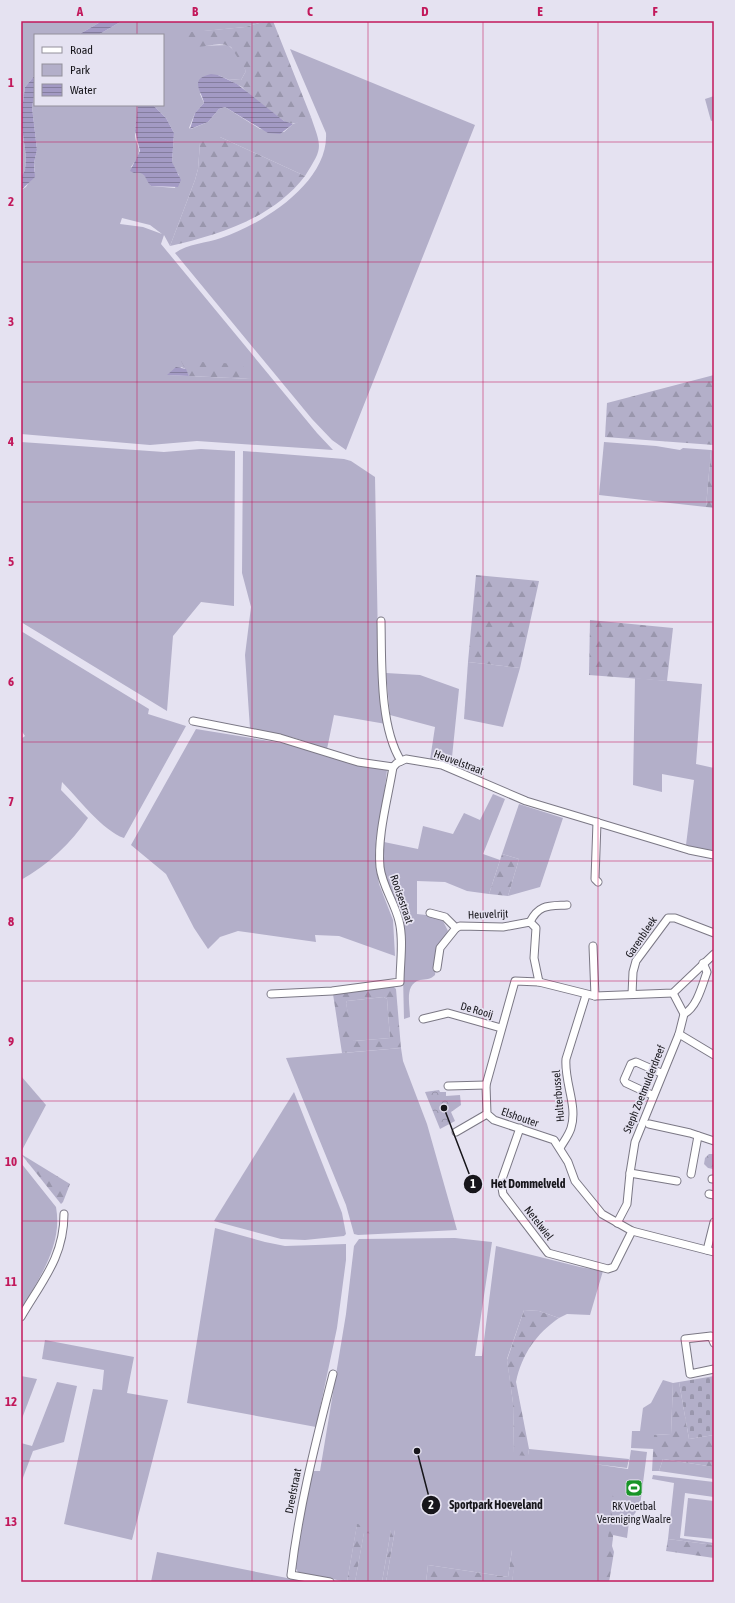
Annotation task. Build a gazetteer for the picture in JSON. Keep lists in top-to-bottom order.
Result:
{
  "streets": {
    "street": [
      "Heuvelstraat",
      "Rooisestraat",
      "Heuvelrijt",
      "Garenbleek",
      "De Rooij",
      "Steph Zoetmulderdreef",
      "Hulterbussel",
      "Elshouter",
      "Netelwiel",
      "Dreefstraat"
    ]
  },
  "crossings": [
    ["De Rooij", "Elshouter"],
    ["Steph Zoetmulderdreef", "Elshouter"],
    ["Hulterbussel", "Elshouter"],
    ["Elshouter", "Netelwiel"]
  ],
  "places": {
    "other": ["Het Dommelveld", "Sportpark Hoeveland"],
    "sports": ["RK Voetbal Vereniging Waalre"]
  },
  "legend": ["Road", "Park", "Water"],
  "grid": {
    "columns": [
      "A",
      "B",
      "C",
      "D",
      "E",
      "F"
    ],
    "rows": [
      "1",
      "2",
      "3",
      "4",
      "5",
      "6",
      "7",
      "8",
      "9",
      "10",
      "11",
      "12",
      "13"
    ]
  }
}
